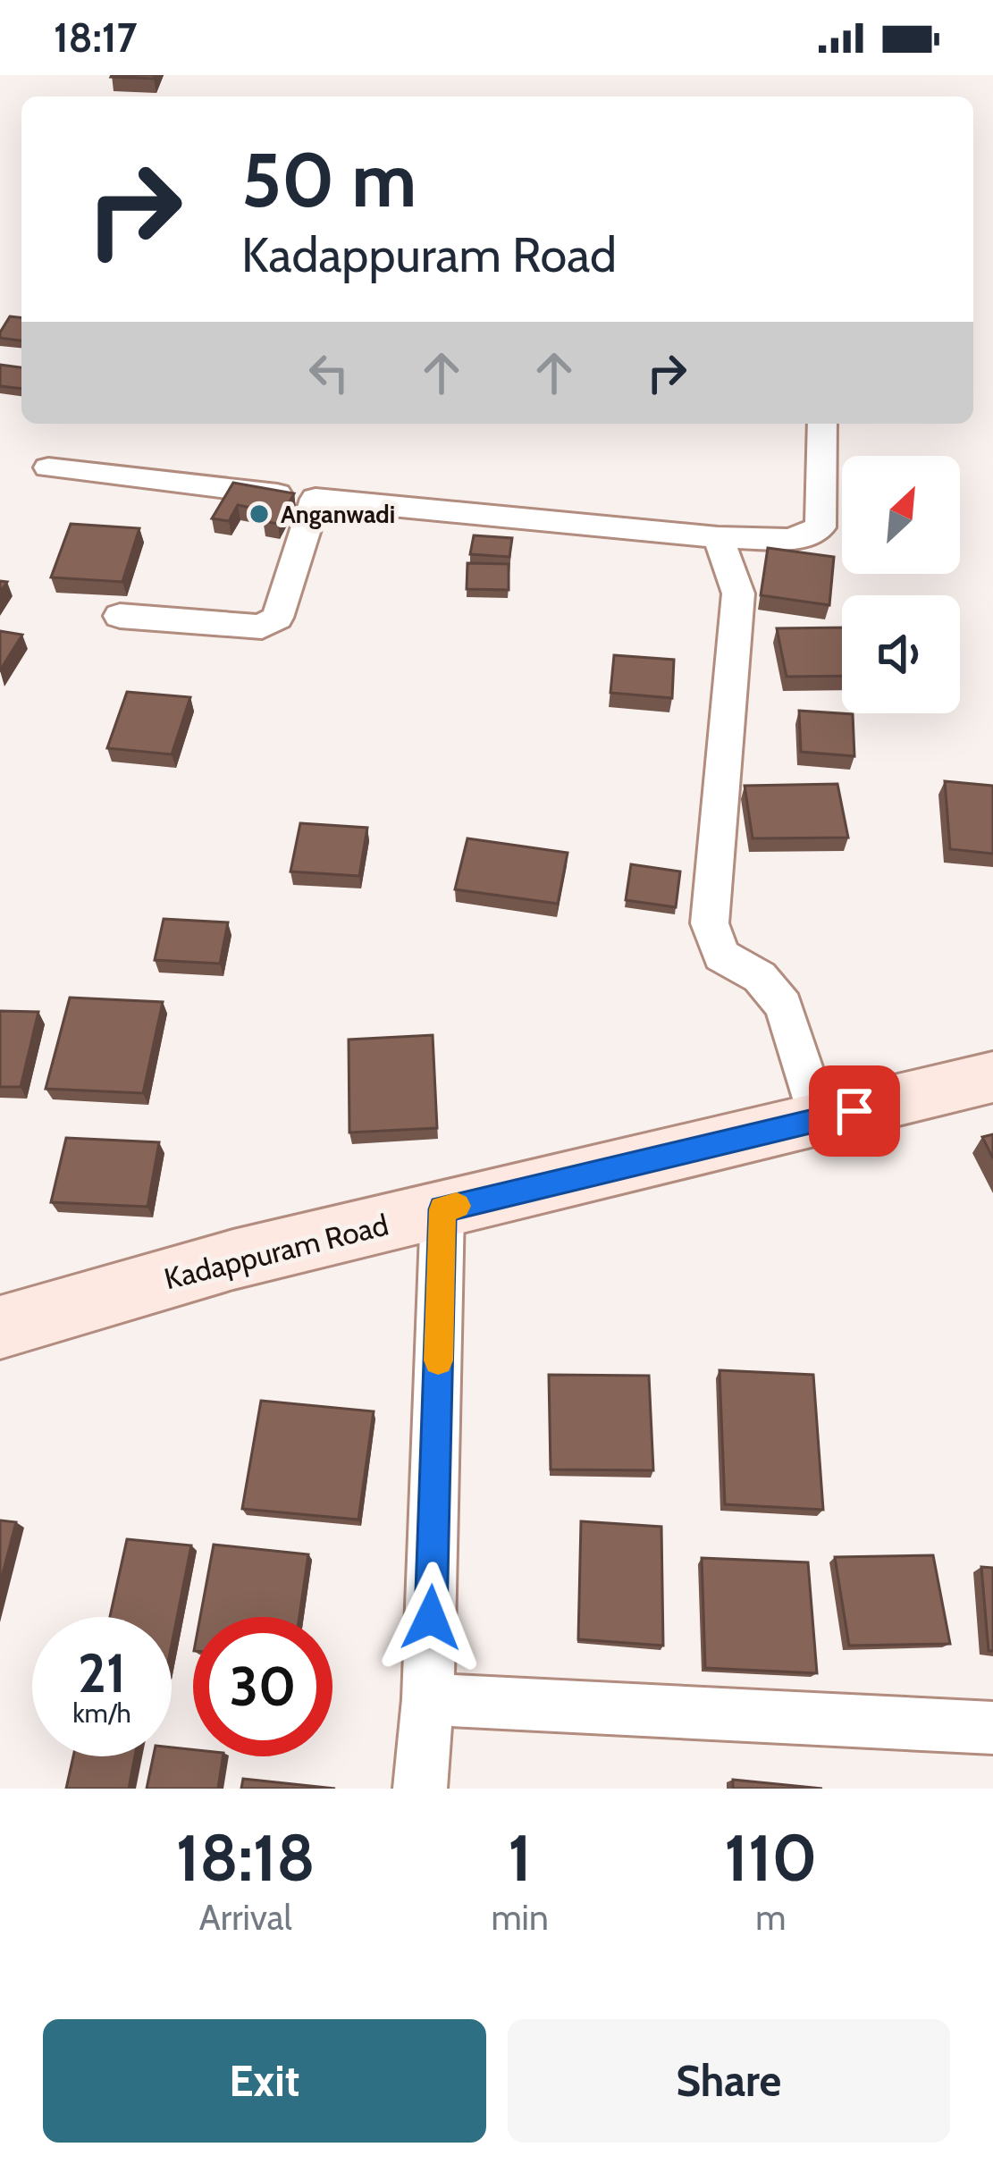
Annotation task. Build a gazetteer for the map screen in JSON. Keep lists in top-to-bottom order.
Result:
{
  "streets": {
    "main road": ["Kadappuram Road"]
  },
  "places": ["Anganwadi"],
  "north": "top right",
  "page": {
    "status": "18:17",
    "turn": ["50 m", "Kadappuram Road"],
    "speed": "21 km/h",
    "limit": "30",
    "eta": [
      "18:18",
      "Arrival",
      "1",
      "min",
      "110",
      "m"
    ],
    "buttons": ["Exit", "Share"]
  }
}
